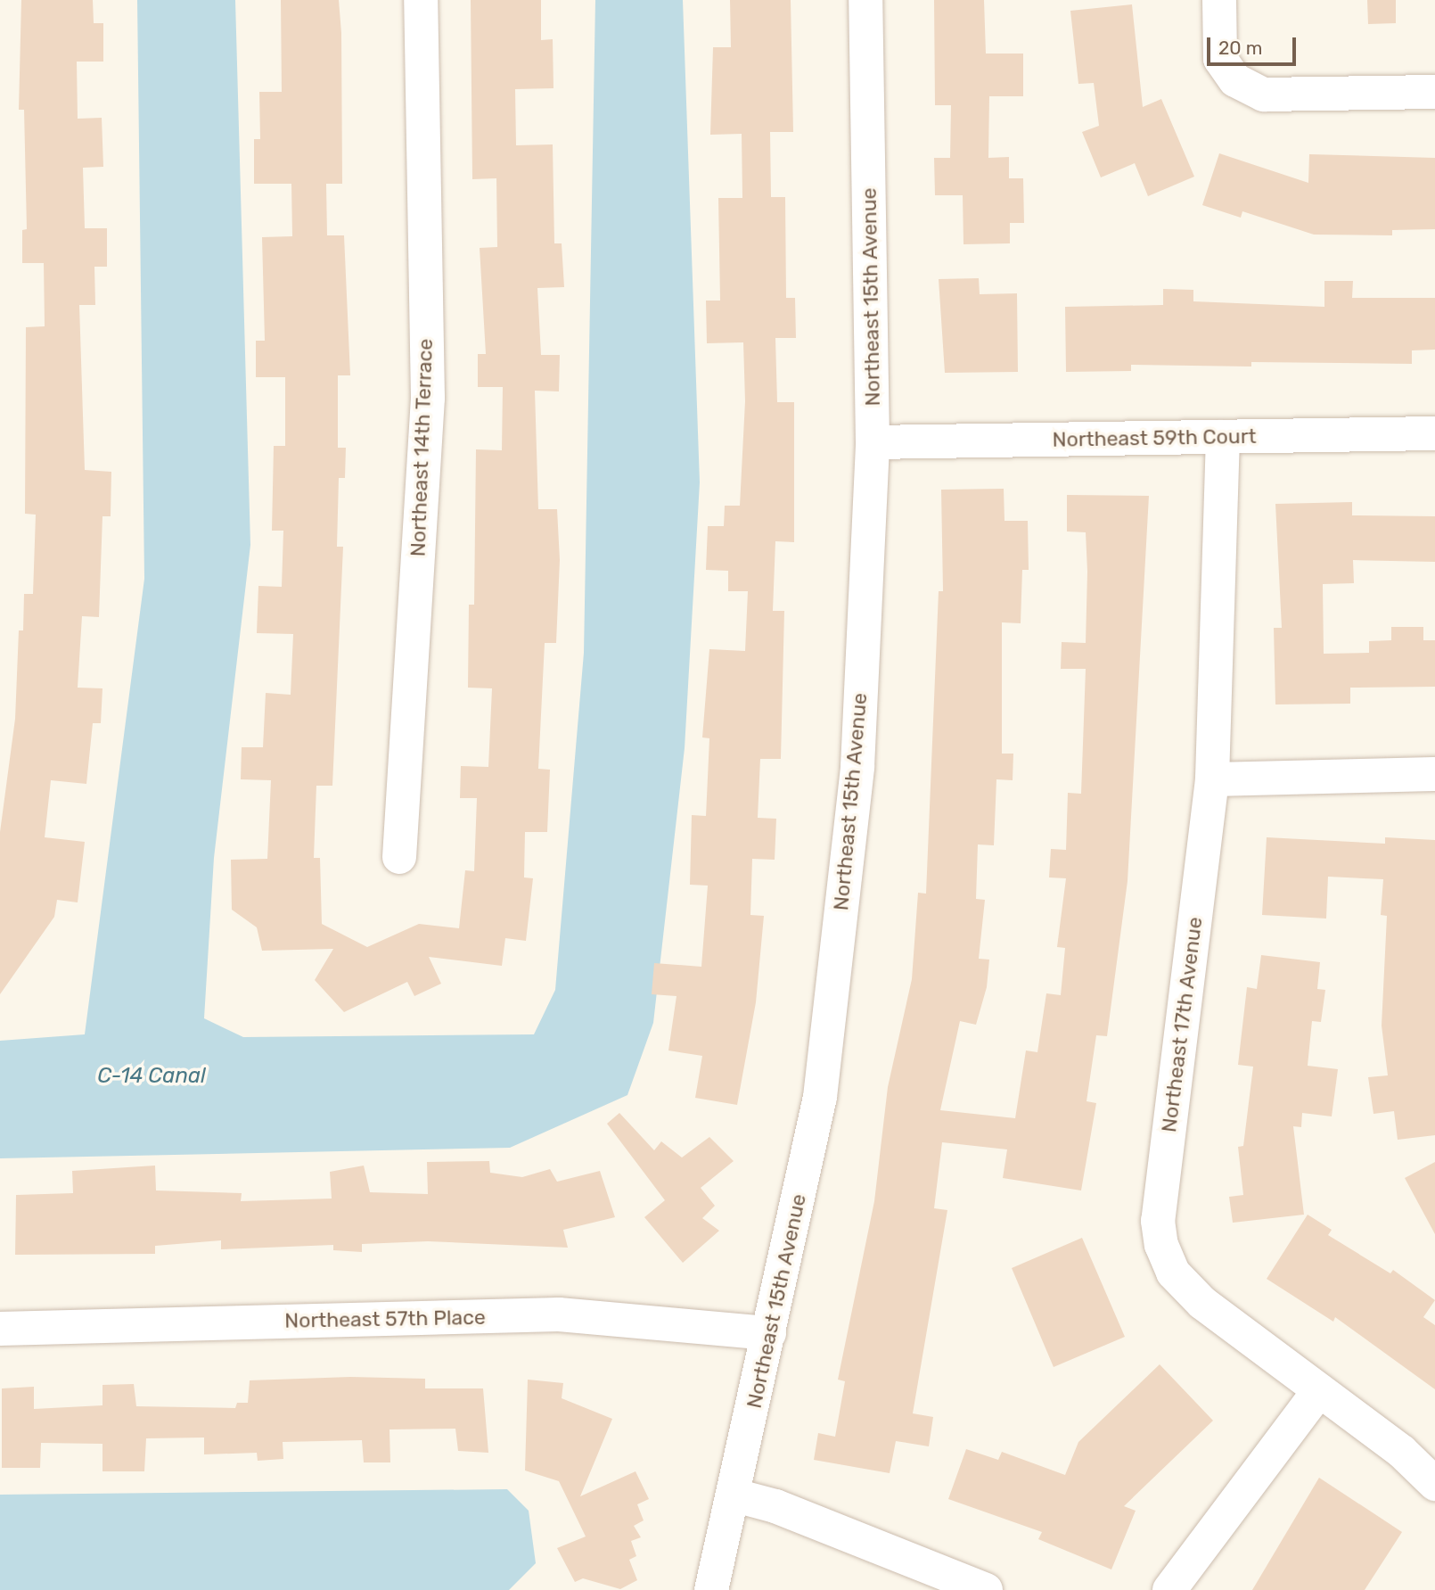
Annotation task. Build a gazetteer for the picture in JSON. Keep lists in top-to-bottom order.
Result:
{
  "streets": {
    "street": [
      "Northeast 15th Avenue",
      "Northeast 59th Court",
      "Northeast 14th Terrace",
      "Northeast 17th Avenue",
      "Northeast 57th Place"
    ]
  },
  "crossings": [
    ["Northeast 15th Avenue", "Northeast 59th Court"],
    ["Northeast 15th Avenue", "Northeast 57th Place"],
    ["Northeast 59th Court", "Northeast 17th Avenue"]
  ],
  "water": ["C-14 Canal"],
  "scale_bar": "20 m"
}
